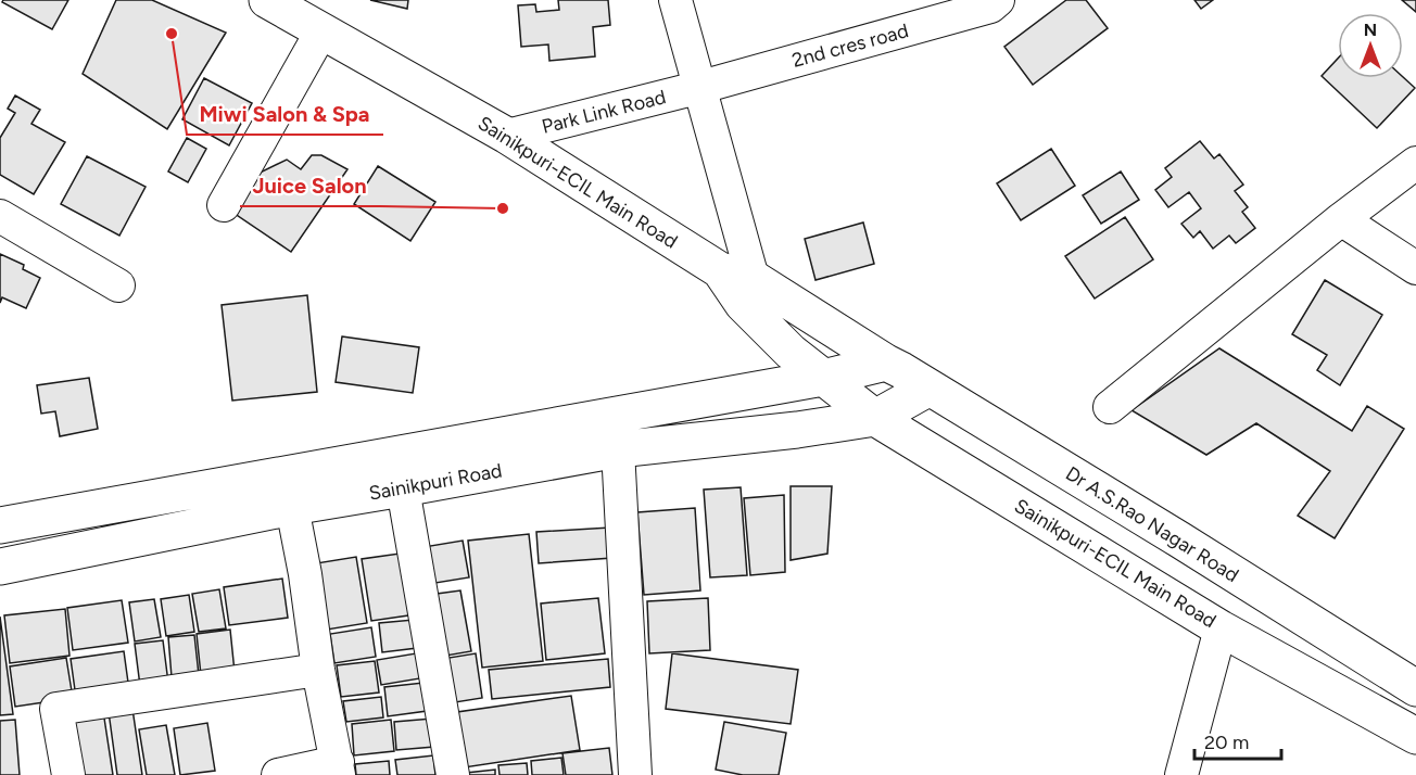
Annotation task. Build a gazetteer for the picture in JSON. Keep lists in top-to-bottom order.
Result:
{
  "streets": {
    "main road": ["Sainikpuri-ECIL Main Road", "Sainikpuri Road", "Dr A.S.Rao Nagar Road"],
    "street": ["2nd cres road", "Park Link Road"]
  },
  "crossings": [
    ["2nd cres road", "Park Link Road"],
    ["Park Link Road", "Sainikpuri-ECIL Main Road"],
    ["Sainikpuri-ECIL Main Road", "Sainikpuri Road"],
    ["Sainikpuri-ECIL Main Road", "Dr A.S.Rao Nagar Road"],
    ["Sainikpuri Road", "Dr A.S.Rao Nagar Road"]
  ],
  "places": ["Miwi Salon & Spa", "Juice Salon"],
  "scale_bar": "20 m",
  "north": "top"
}
